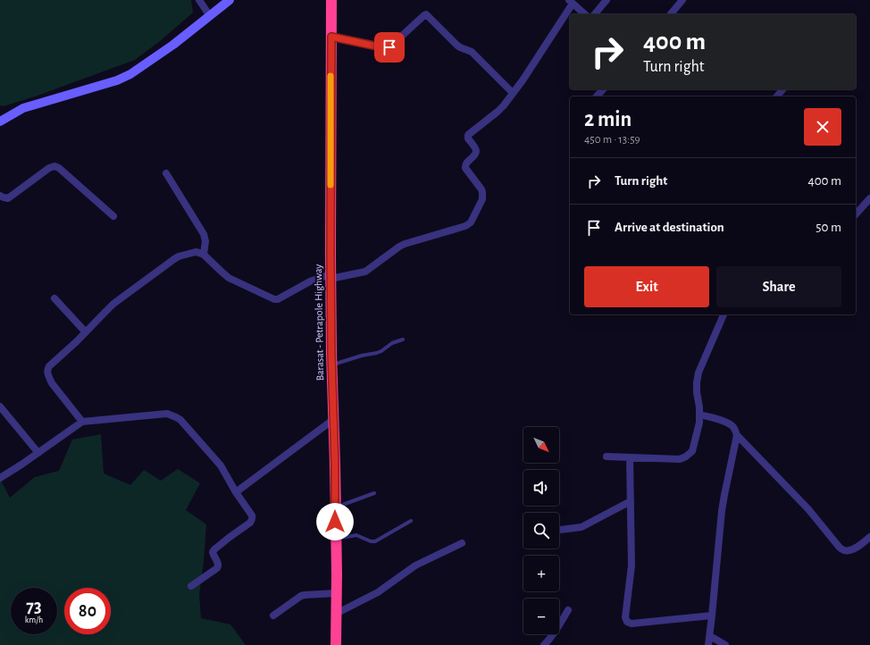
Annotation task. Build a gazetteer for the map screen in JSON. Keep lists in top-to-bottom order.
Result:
{
  "streets": {
    "highway": ["Barasat - Petrapole Highway"]
  },
  "north": "bottom right",
  "page": {
    "turn": ["400 m", "Turn right"],
    "heading": ["2 min", "450 m · 13:59"],
    "list": [
      {
        "name": "Turn right",
        "value": "400 m"
      },
      {
        "name": "Arrive at destination",
        "value": "50 m"
      }
    ],
    "buttons": ["Exit", "Share"],
    "map_buttons": ["+", "−"],
    "speed": "73 km/h",
    "limit": "80"
  }
}
